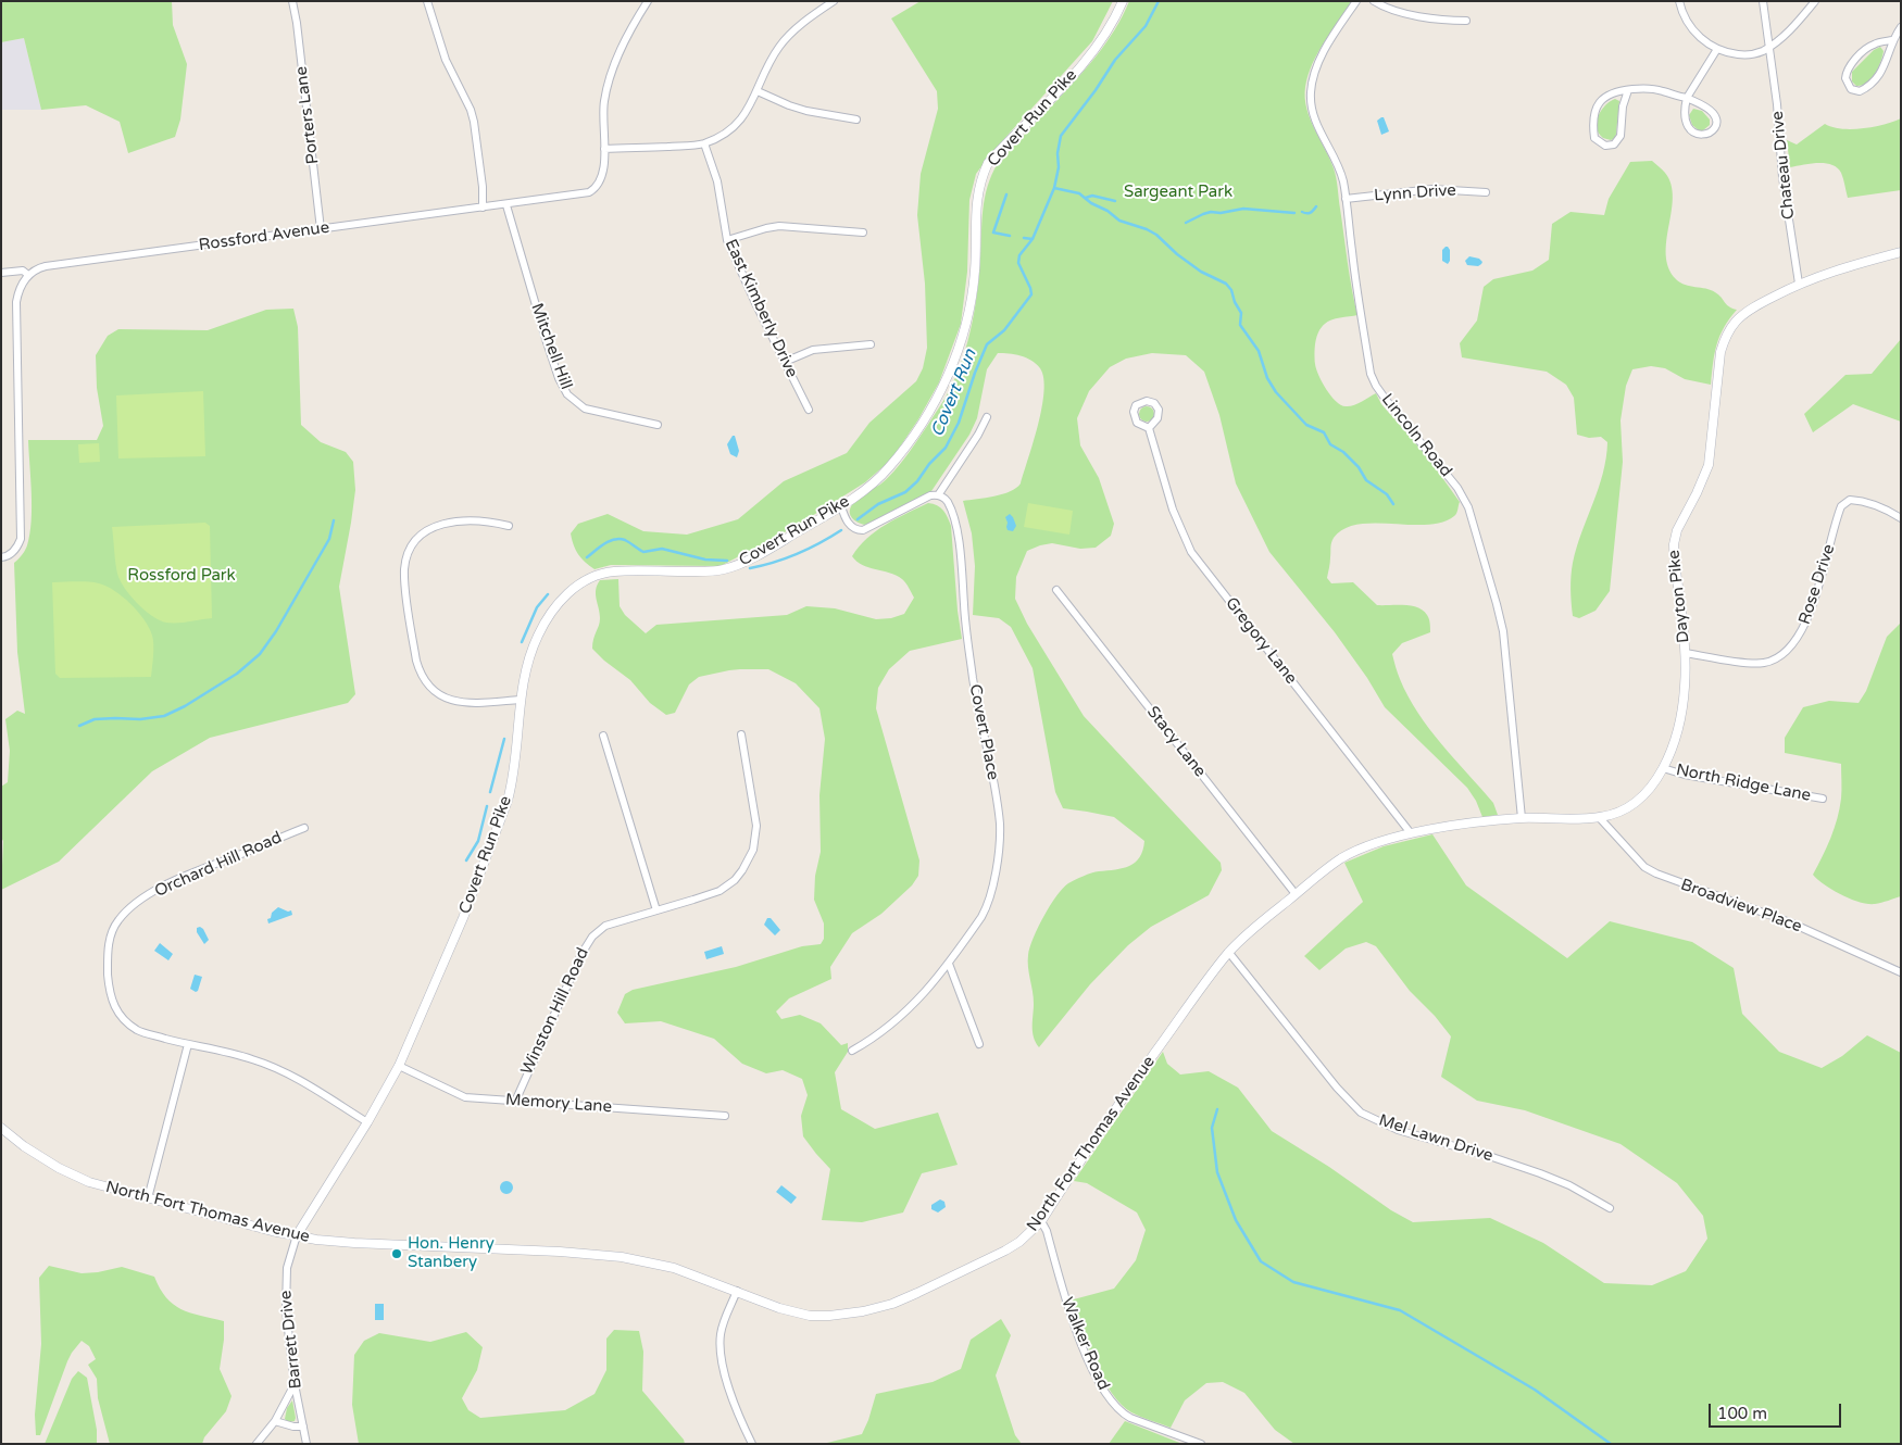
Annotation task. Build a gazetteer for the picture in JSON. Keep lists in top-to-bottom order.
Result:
{
  "streets": {
    "street": [
      "Porters Lane",
      "Covert Run Pike",
      "Chateau Drive",
      "Lynn Drive",
      "Rossford Avenue",
      "East Kimberly Drive",
      "Mitchell Hill",
      "Lincoln Road",
      "Rose Drive",
      "Dayton Pike",
      "Gregory Lane",
      "Covert Place",
      "Stacy Lane",
      "North Ridge Lane",
      "Orchard Hill Road",
      "Broadview Place",
      "Winston Hill Road",
      "Memory Lane",
      "Mel Lawn Drive",
      "North Fort Thomas Avenue",
      "Barrett Drive",
      "Walker Road"
    ]
  },
  "crossings": [
    ["Porters Lane", "Rossford Avenue"],
    ["Covert Run Pike", "Orchard Hill Road"],
    ["Covert Run Pike", "Memory Lane"],
    ["Covert Run Pike", "North Fort Thomas Avenue"],
    ["Covert Run Pike", "Barrett Drive"],
    ["Chateau Drive", "Dayton Pike"],
    ["Lynn Drive", "Lincoln Road"],
    ["Rossford Avenue", "Mitchell Hill"],
    ["Lincoln Road", "Dayton Pike"],
    ["Lincoln Road", "North Fort Thomas Avenue"],
    ["Rose Drive", "Dayton Pike"],
    ["Dayton Pike", "North Ridge Lane"],
    ["Dayton Pike", "Broadview Place"],
    ["Dayton Pike", "North Fort Thomas Avenue"],
    ["Gregory Lane", "North Fort Thomas Avenue"],
    ["Stacy Lane", "North Fort Thomas Avenue"],
    ["Winston Hill Road", "Memory Lane"],
    ["Mel Lawn Drive", "North Fort Thomas Avenue"],
    ["North Fort Thomas Avenue", "Barrett Drive"],
    ["North Fort Thomas Avenue", "Walker Road"]
  ],
  "water": ["Covert Run"],
  "parks": ["Sargeant Park", "Rossford Park"],
  "places": ["Hon. Henry Stanbery"],
  "scale_bar": "100 m"
}
